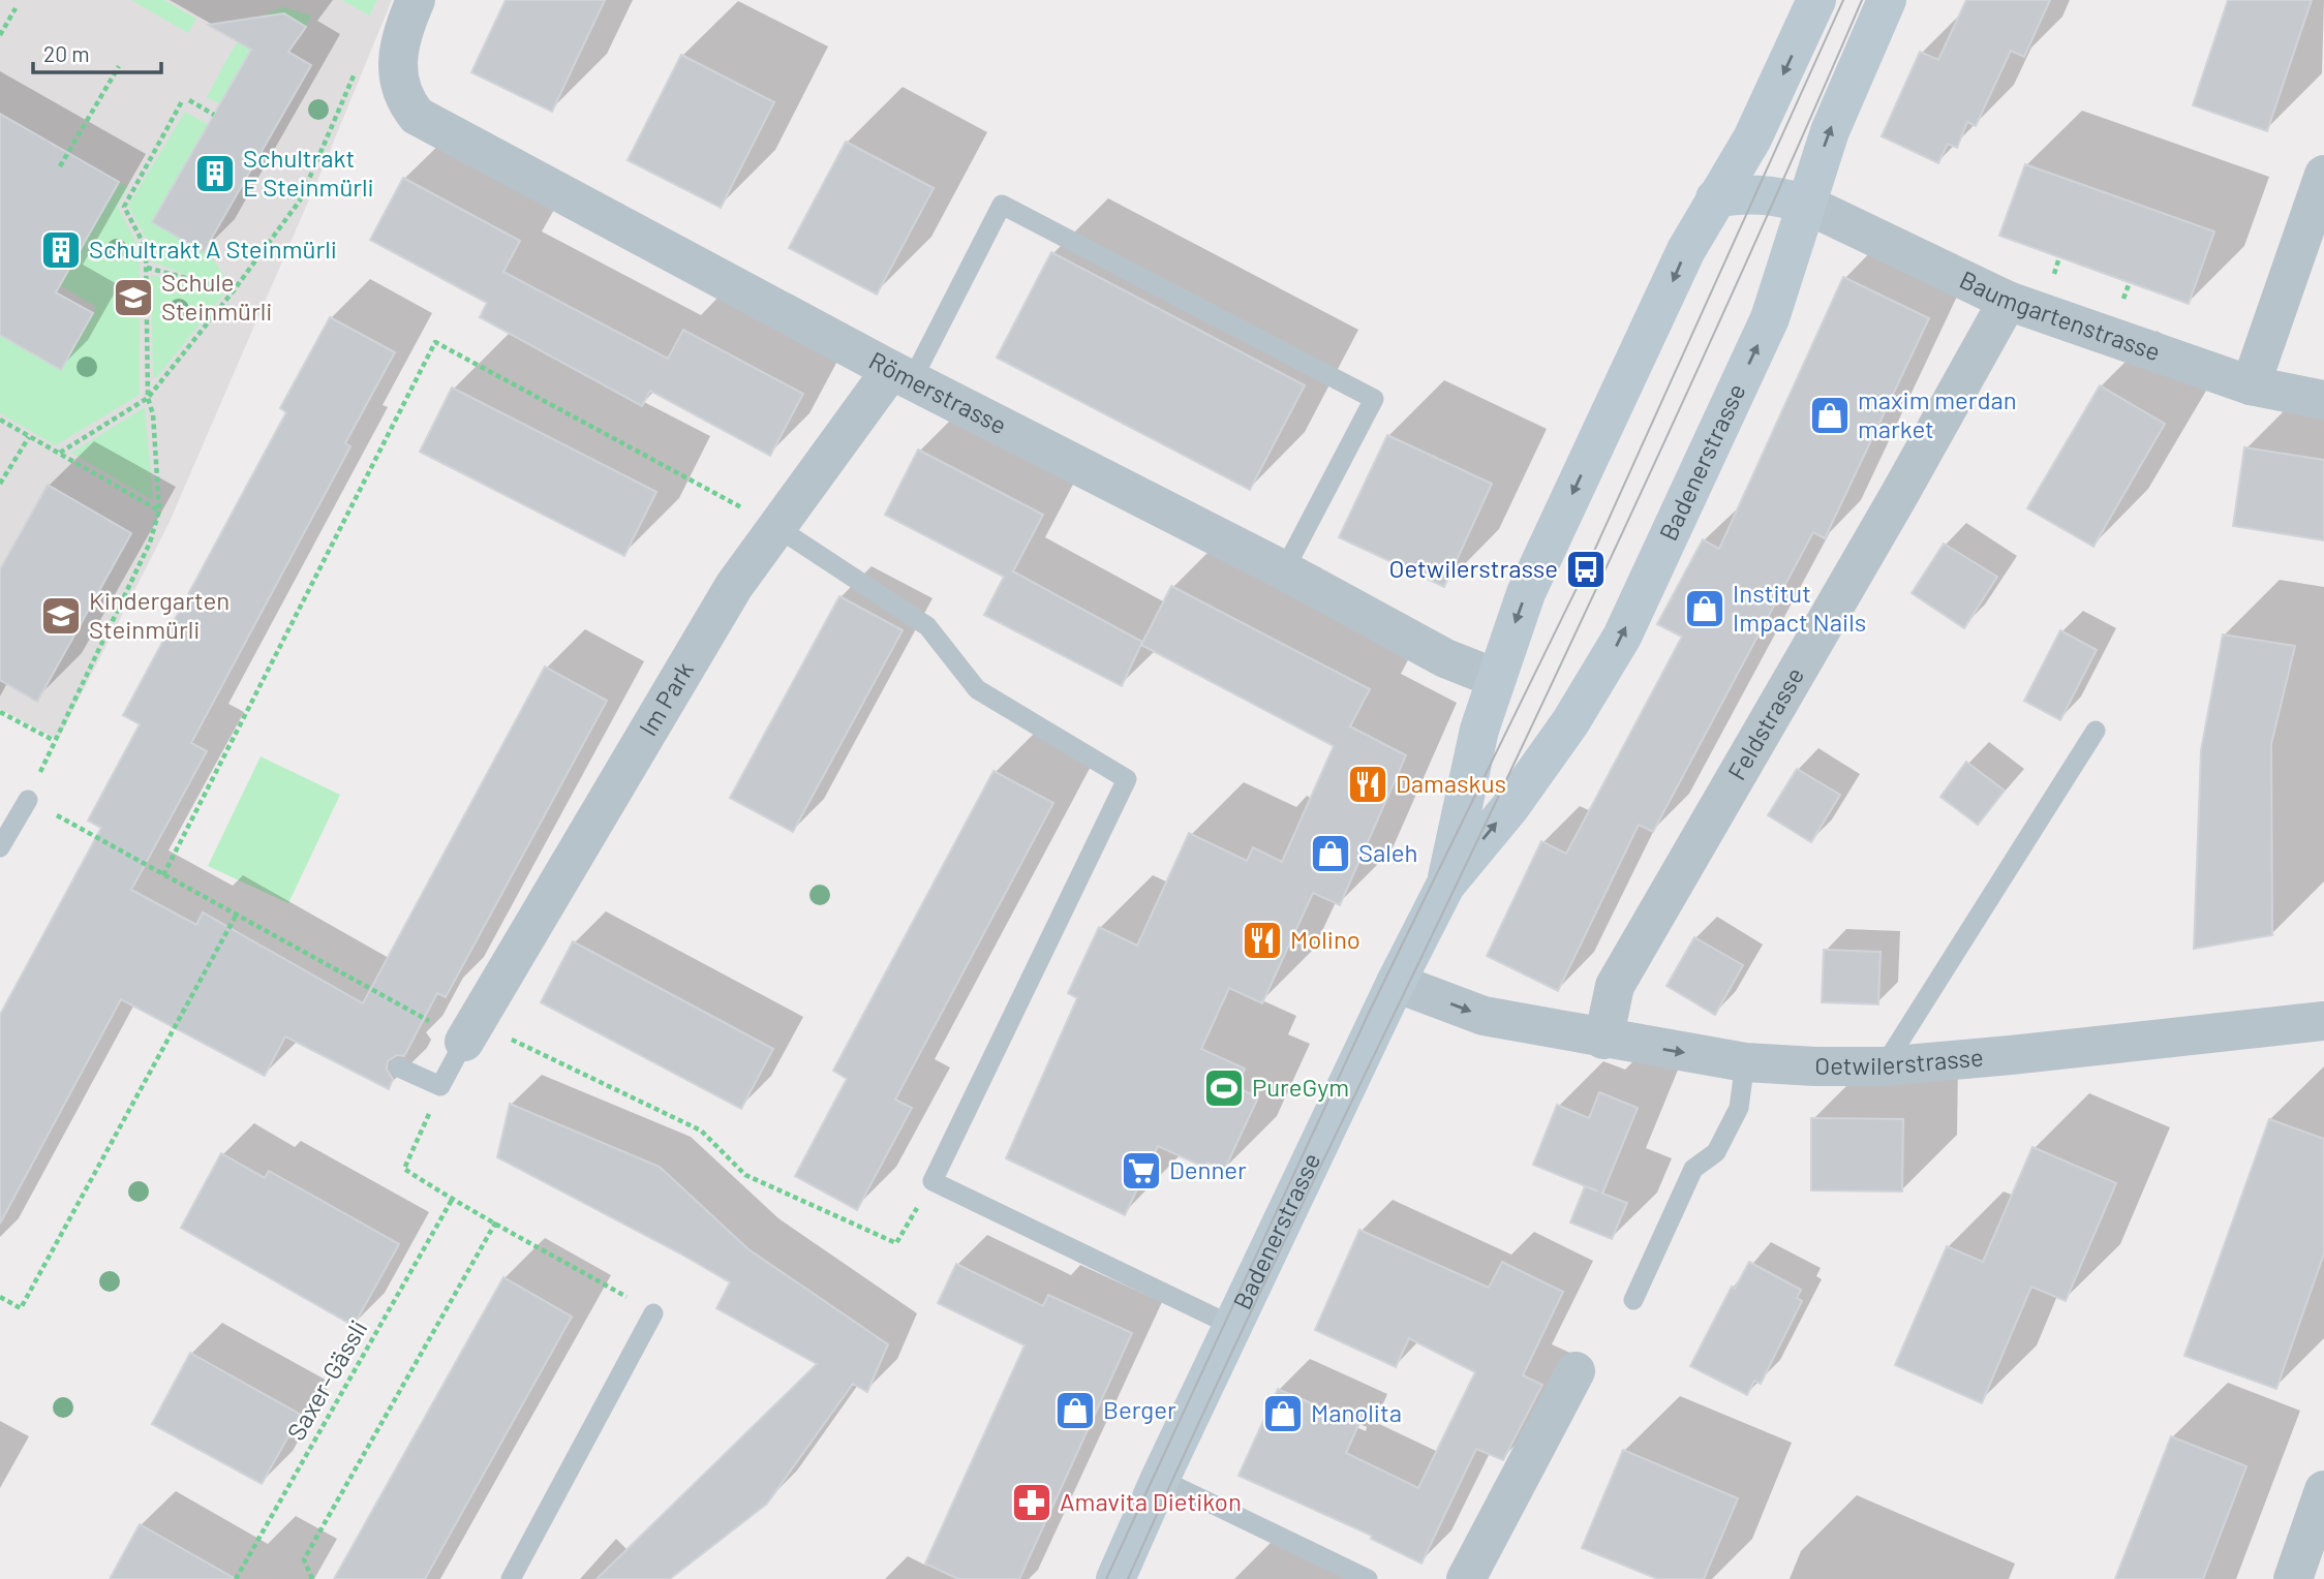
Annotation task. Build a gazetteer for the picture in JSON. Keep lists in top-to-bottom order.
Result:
{
  "streets": {
    "main road": ["Badenerstrasse"],
    "street": [
      "Baumgartenstrasse",
      "Römerstrasse",
      "Im Park",
      "Feldstrasse",
      "Oetwilerstrasse"
    ],
    "path": ["Saxer-Gässli"]
  },
  "crossings": [
    ["Baumgartenstrasse", "Badenerstrasse"],
    ["Baumgartenstrasse", "Feldstrasse"],
    ["Römerstrasse", "Badenerstrasse"],
    ["Römerstrasse", "Im Park"],
    ["Badenerstrasse", "Oetwilerstrasse"],
    ["Feldstrasse", "Oetwilerstrasse"]
  ],
  "one_way": ["Oetwilerstrasse"],
  "places": {
    "building": ["Schultrakt E Steinmürli", "Schultrakt A Steinmürli"],
    "school or university": ["Schule Steinmürli", "Kindergarten Steinmürli"],
    "shop": [
      "maxim merdan market",
      "Institut Impact Nails",
      "Saleh",
      "Berger",
      "Manolita"
    ],
    "bus stop": ["Oetwilerstrasse"],
    "restaurant": ["Damaskus", "Molino"],
    "sports": ["PureGym"],
    "supermarket": ["Denner"],
    "pharmacy": ["Amavita Dietikon"]
  },
  "scale_bar": "20 m"
}
